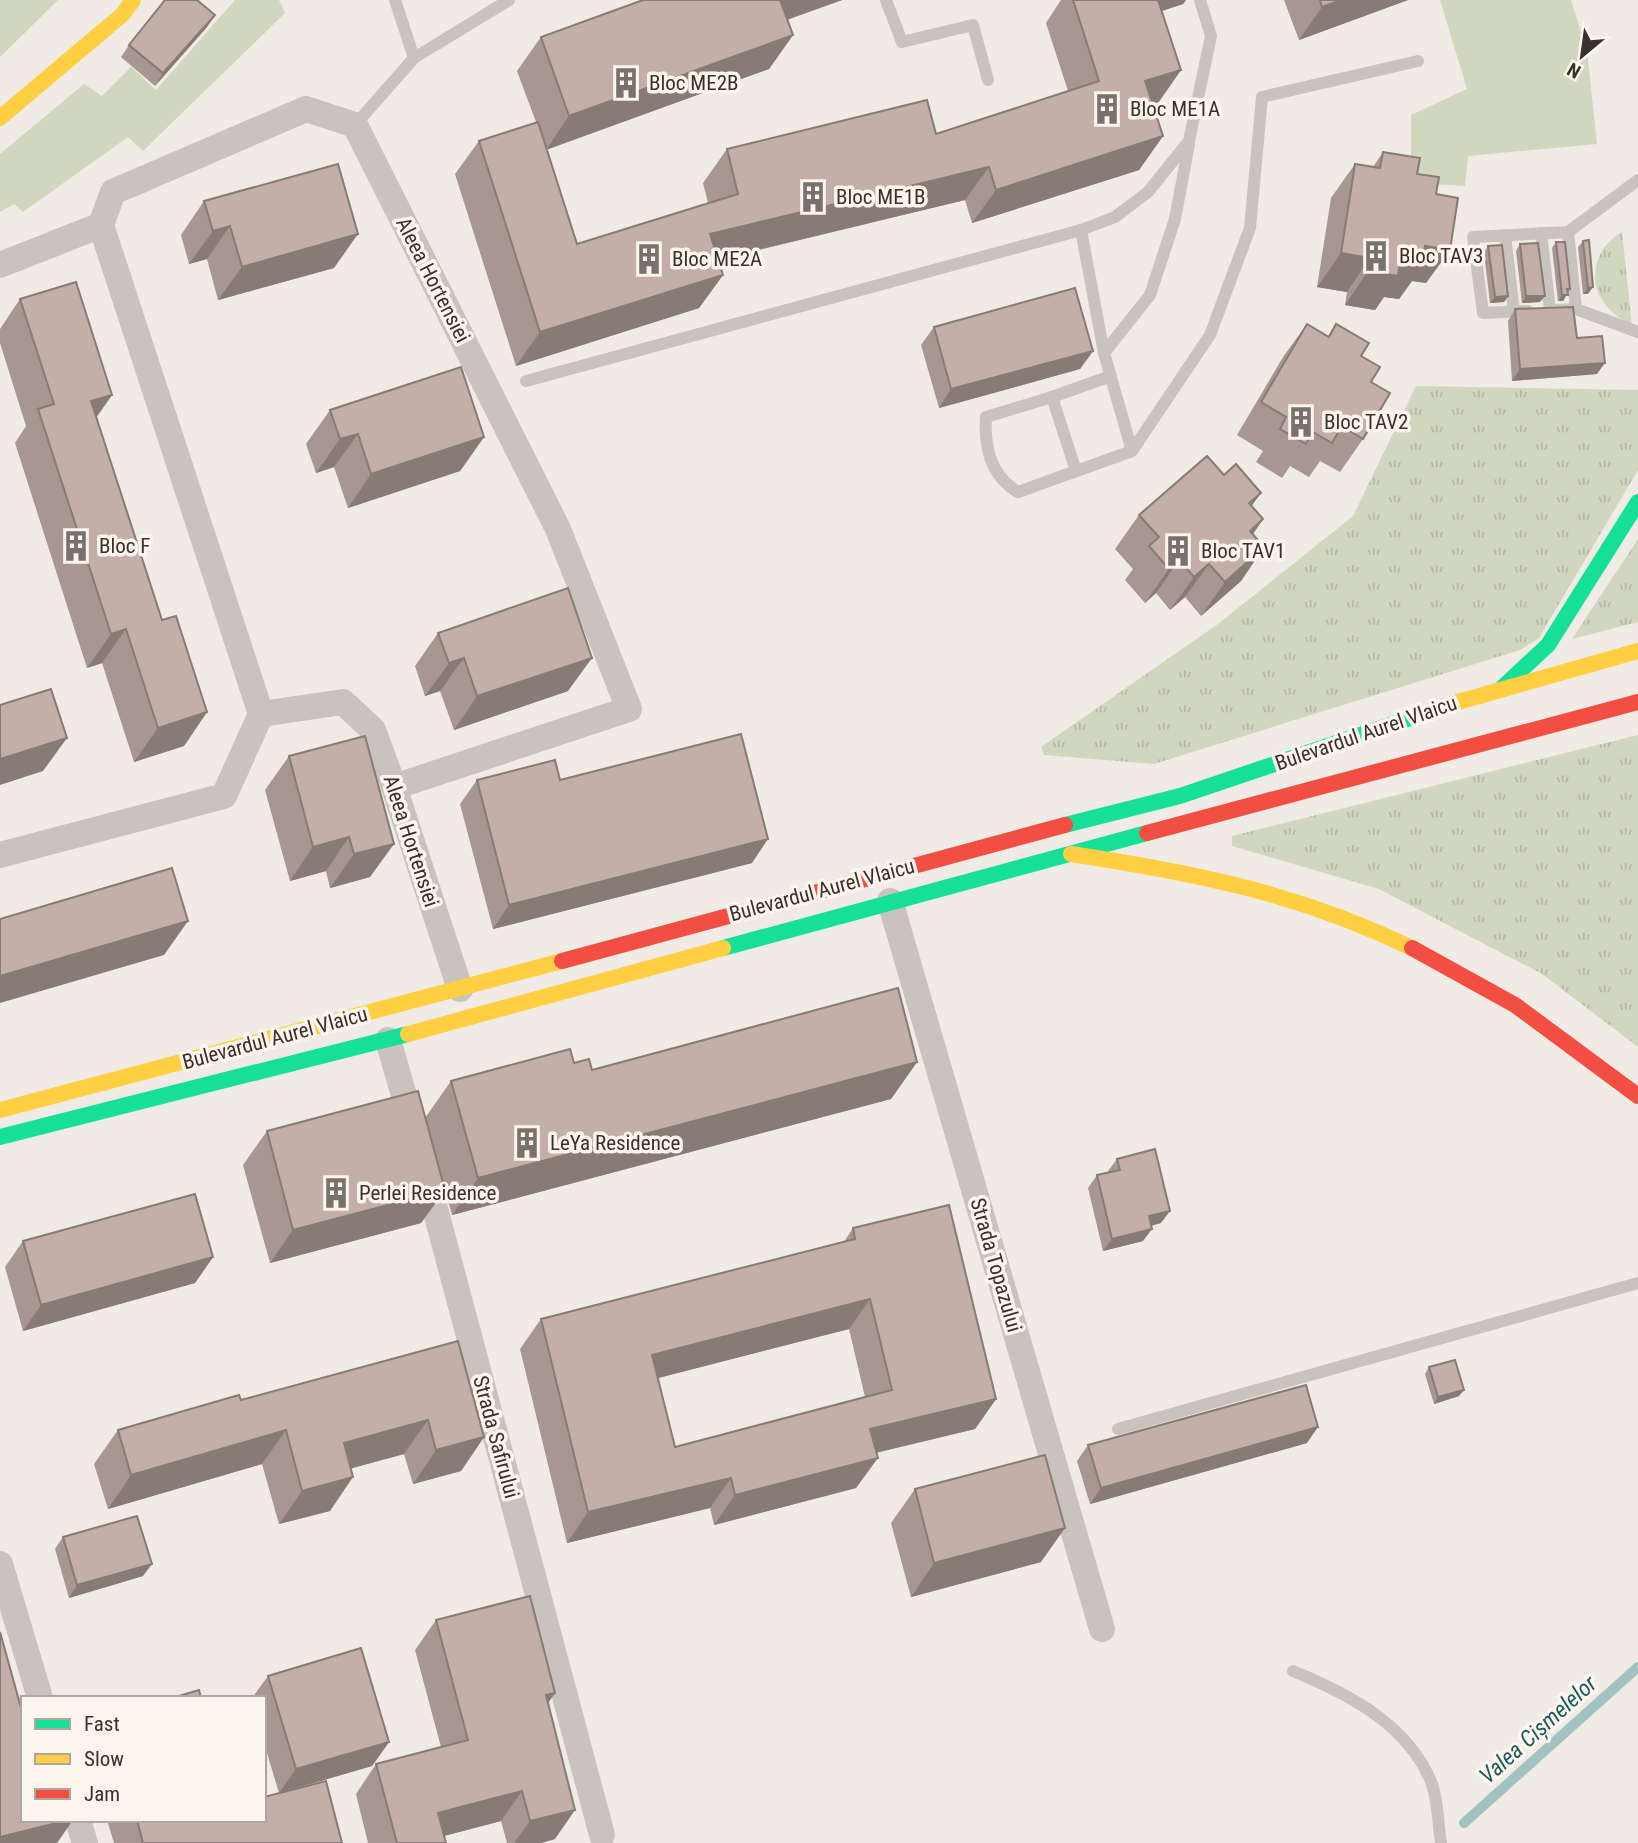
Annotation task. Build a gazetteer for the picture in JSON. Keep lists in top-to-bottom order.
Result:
{
  "streets": {
    "main road": ["Bulevardul Aurel Vlaicu"],
    "street": ["Aleea Hortensiei", "Strada Topazului", "Strada Safirului"]
  },
  "crossings": [
    ["Aleea Hortensiei", "Bulevardul Aurel Vlaicu"],
    ["Bulevardul Aurel Vlaicu", "Strada Topazului"],
    ["Bulevardul Aurel Vlaicu", "Strada Safirului"]
  ],
  "water": ["Valea Cișmelelor"],
  "places": {
    "building": [
      "Bloc ME2B",
      "Bloc ME1A",
      "Bloc ME1B",
      "Bloc TAV3",
      "Bloc ME2A",
      "Bloc TAV2",
      "Bloc F",
      "Bloc TAV1",
      "LeYa Residence",
      "Perlei Residence"
    ]
  },
  "legend": ["Fast", "Slow", "Jam"],
  "north": "bottom left"
}
